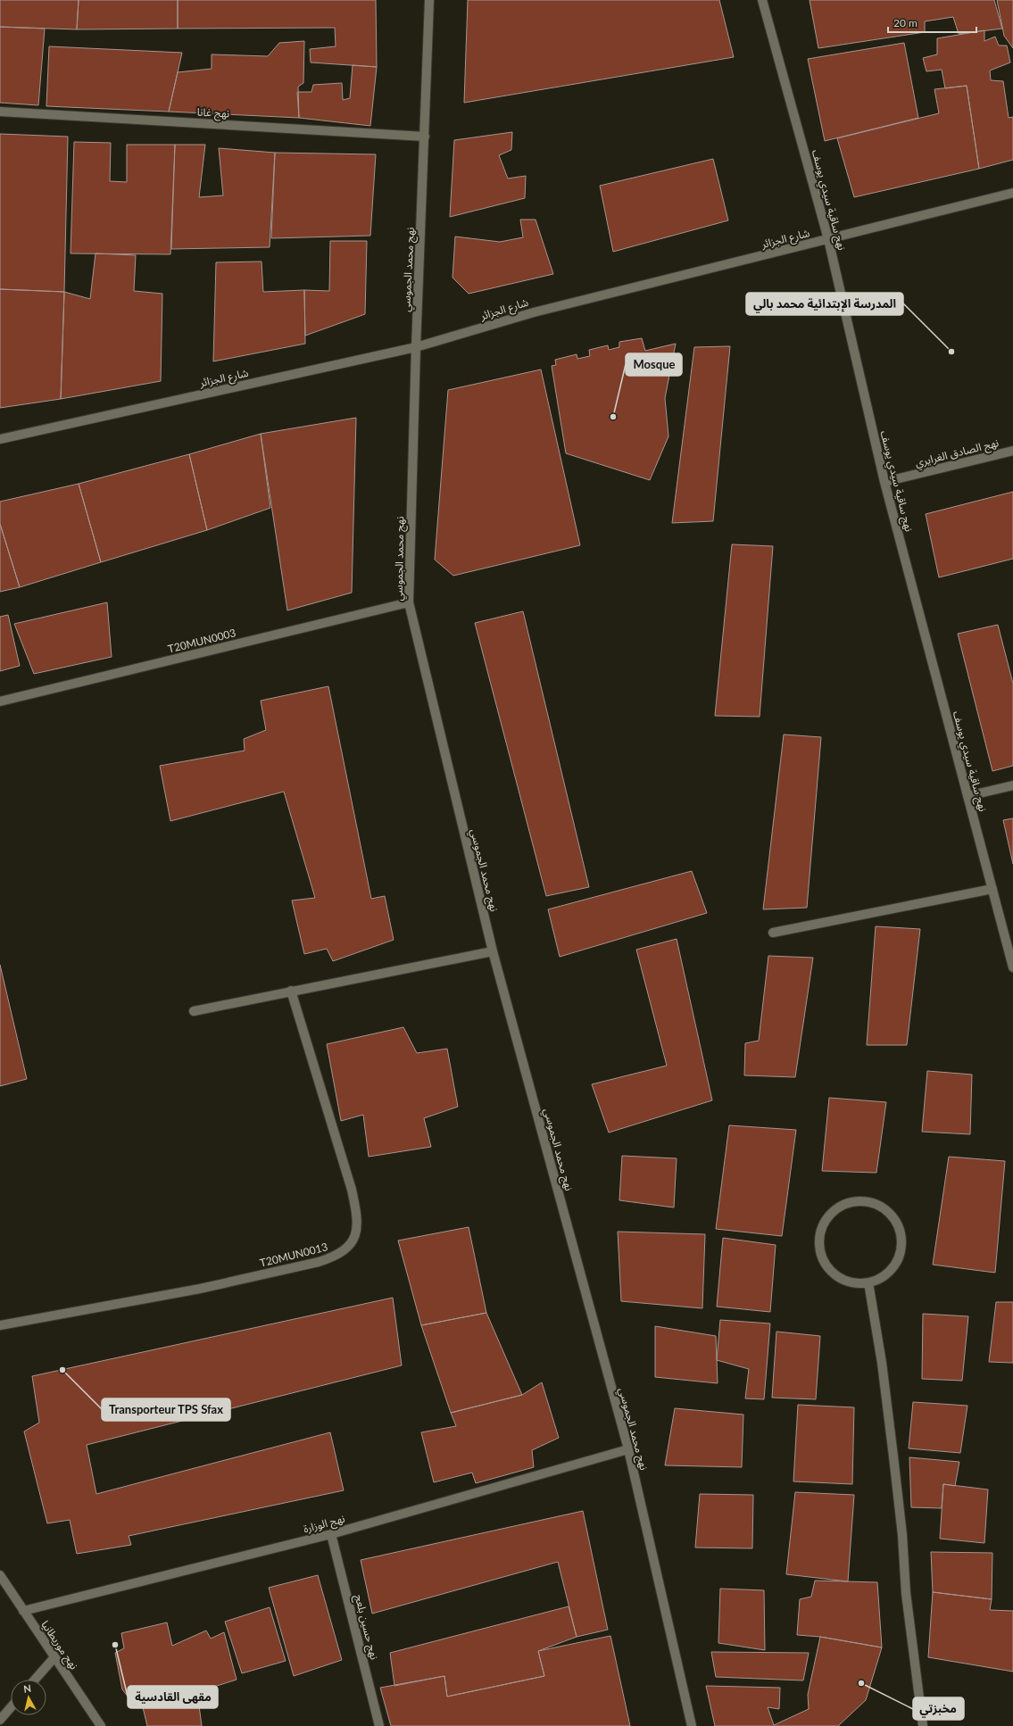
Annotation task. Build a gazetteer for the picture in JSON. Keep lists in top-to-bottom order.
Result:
{
  "streets": {
    "street": [
      "نهج غانا",
      "نهج ساقية سيدي يوسف",
      "شارع الجزائر",
      "نهج محمد الجموسي",
      "نهج الصادق الغرايري",
      "T20MUN0003",
      "T20MUN0013",
      "نهج الوزارة",
      "نهج حسين بلعج",
      "نهج موريطانيا"
    ]
  },
  "crossings": [
    ["نهج غانا", "نهج محمد الجموسي"],
    ["نهج ساقية سيدي يوسف", "شارع الجزائر"],
    ["نهج ساقية سيدي يوسف", "نهج الصادق الغرايري"],
    ["شارع الجزائر", "نهج محمد الجموسي"],
    ["نهج محمد الجموسي", "T20MUN0003"],
    ["نهج محمد الجموسي", "نهج الوزارة"],
    ["نهج الوزارة", "نهج حسين بلعج"],
    ["نهج الوزارة", "نهج موريطانيا"]
  ],
  "places": [
    "المدرسة الإبتدائية محمد بالي",
    "Mosque",
    "Transporteur TPS Sfax",
    "مقهى القادسية",
    "مخبزتي"
  ],
  "scale_bar": "20 m",
  "north": "top"
}
